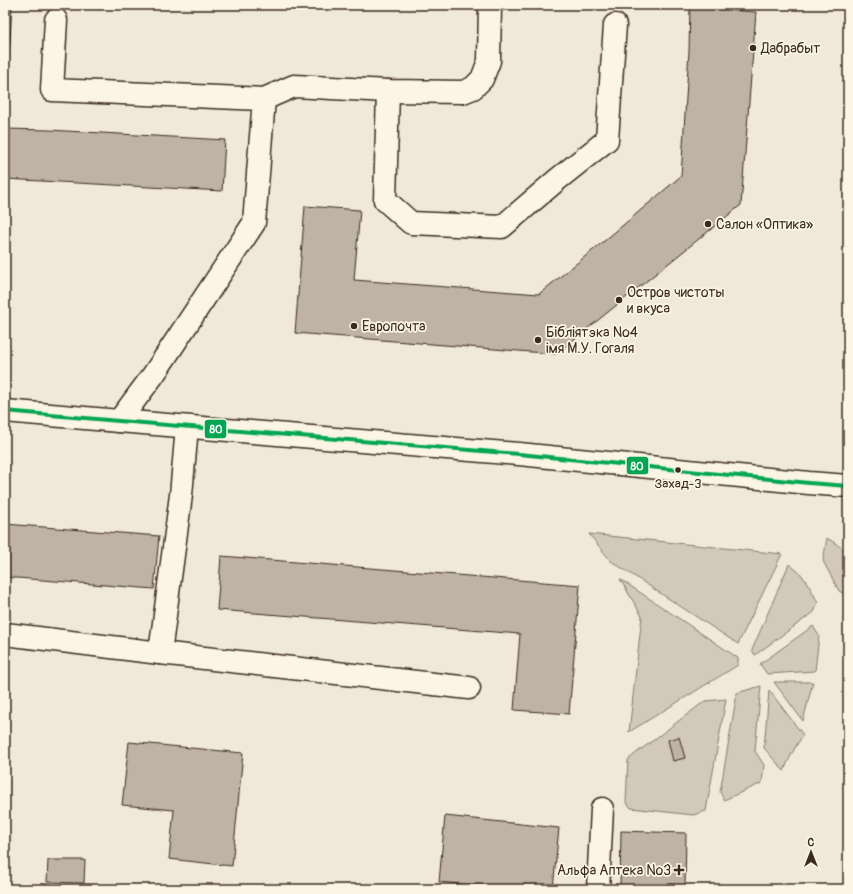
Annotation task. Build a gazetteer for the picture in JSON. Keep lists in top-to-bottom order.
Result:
{
  "places": {
    "other": [
      "Дабрабыт",
      "Салон «Оптика»",
      "Остров чистоты и вкуса",
      "Европочта",
      "Бібліятэка №4 імя М.У. Гогаля",
      "Захад-3"
    ],
    "health": ["Альфа Аптека №3"]
  },
  "lines": ["transit line 80"],
  "north": "top"
}
